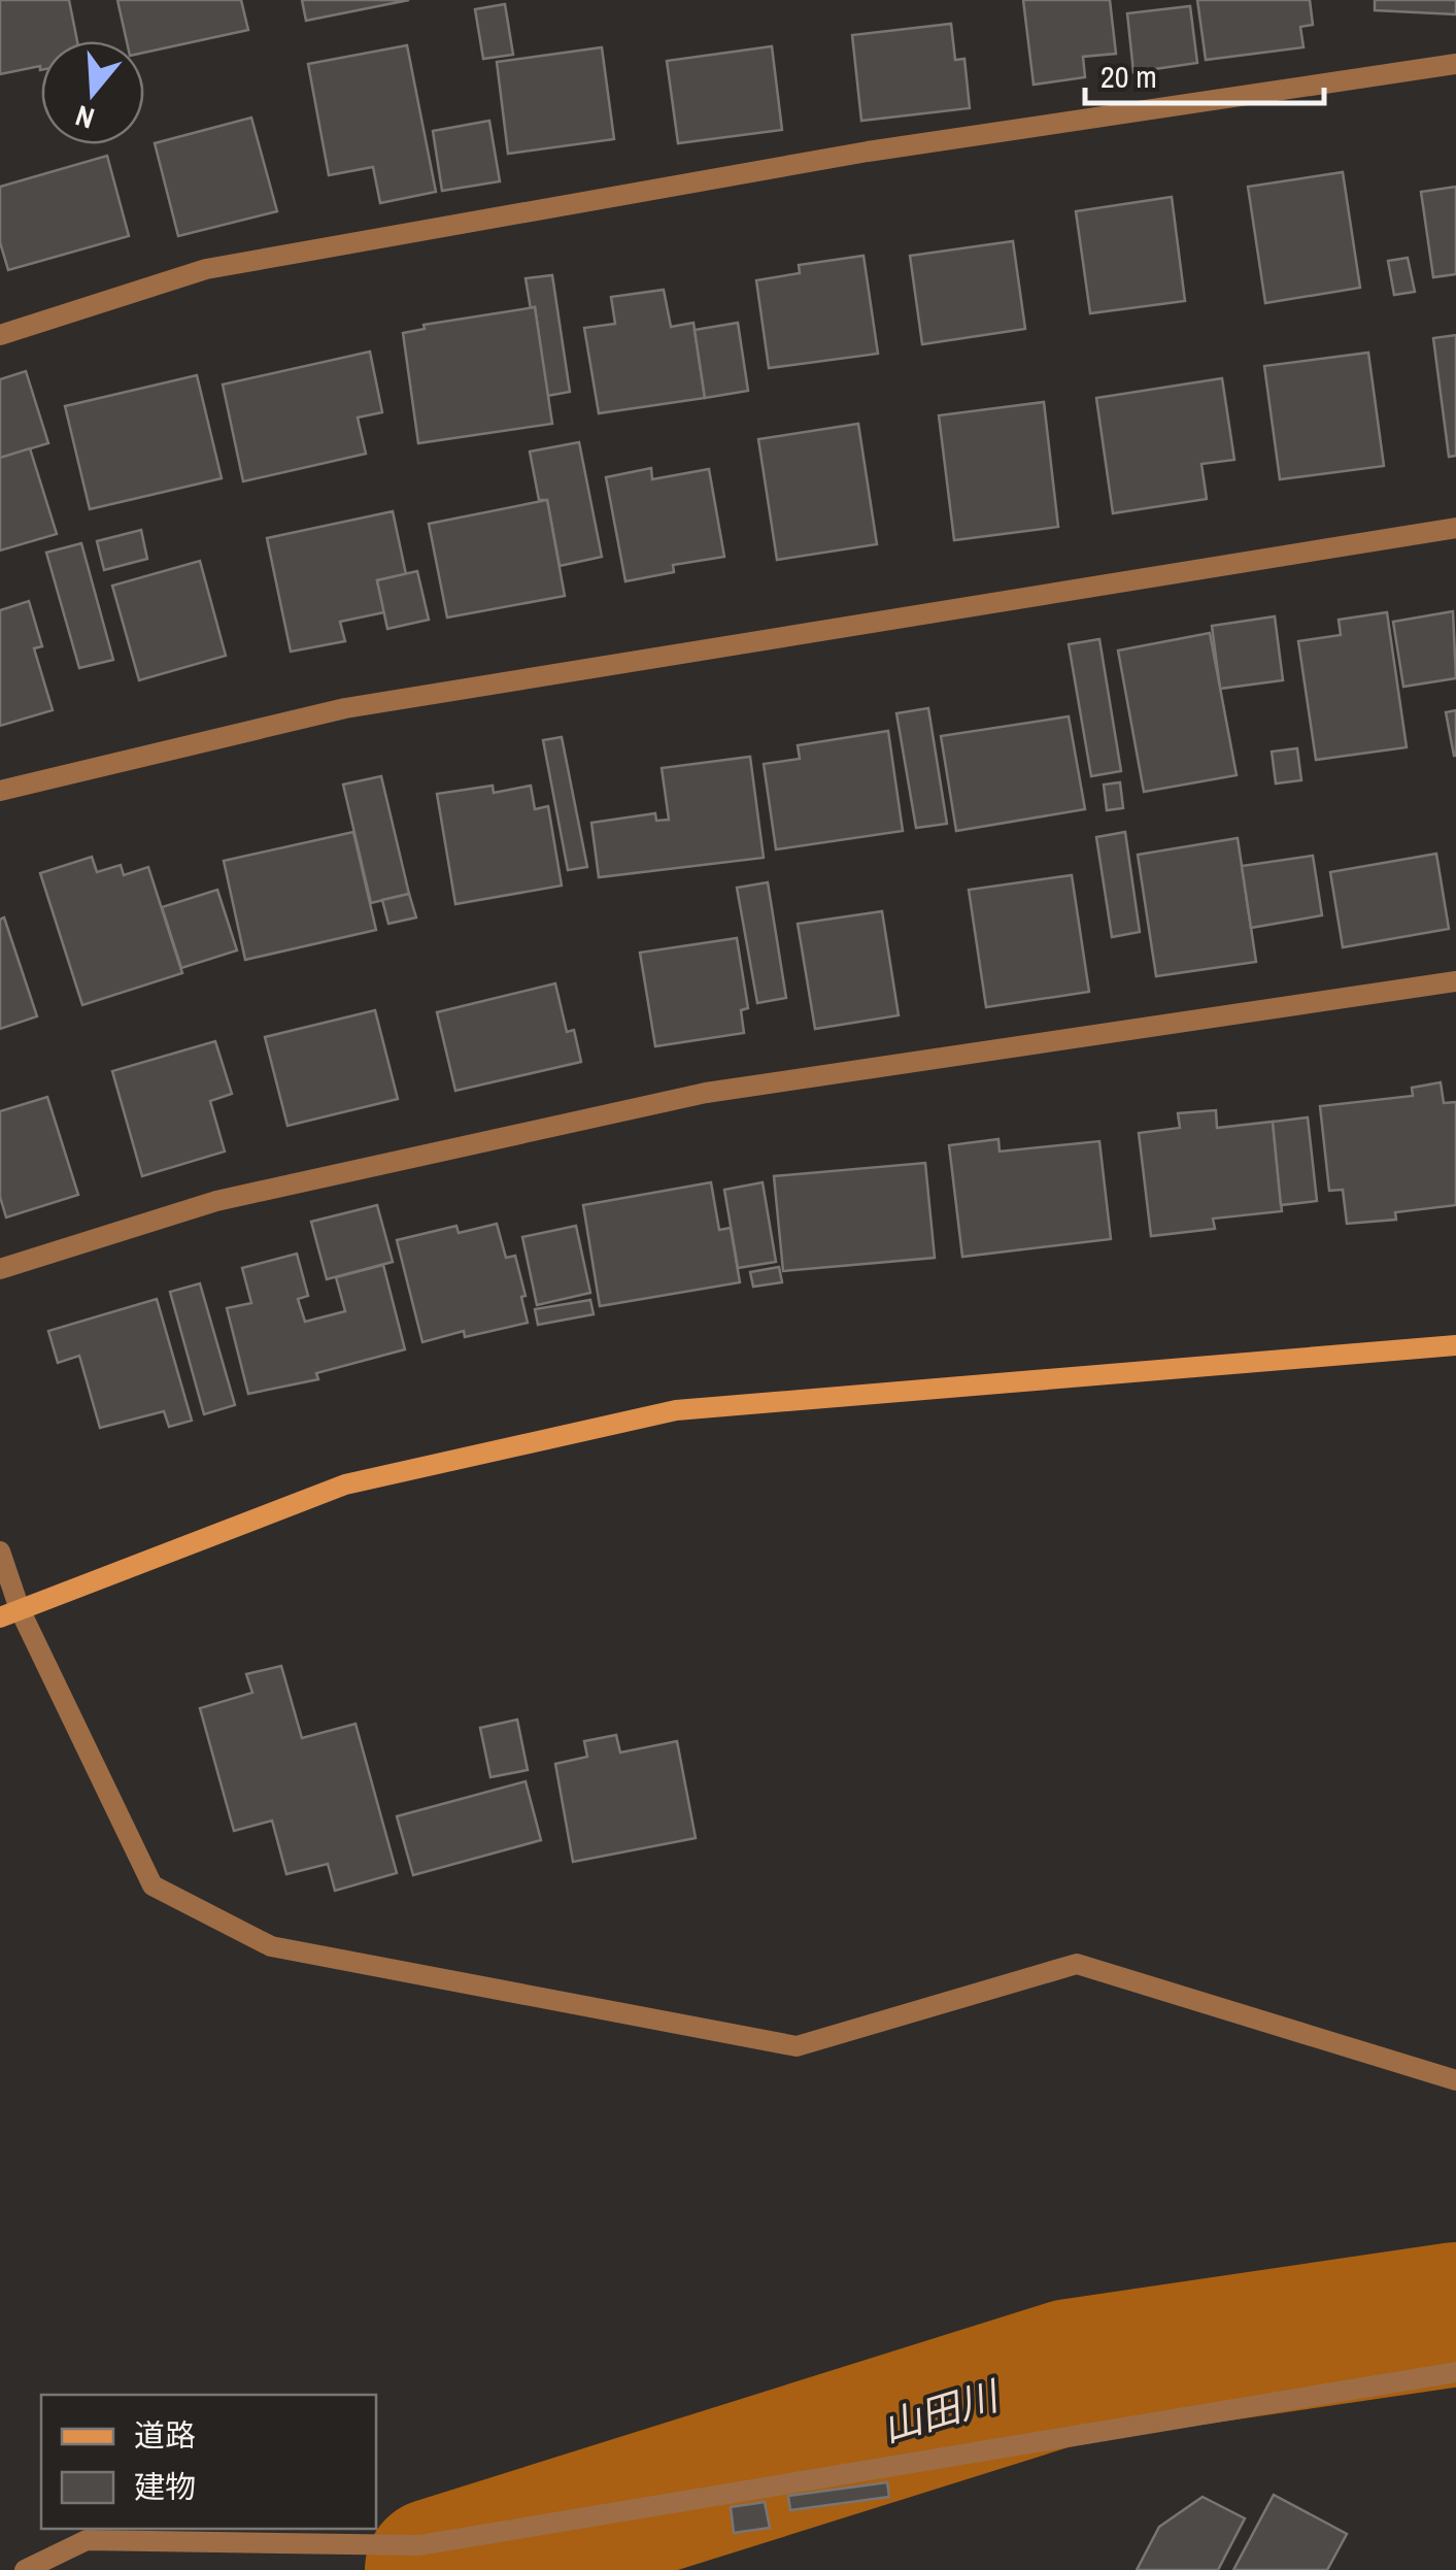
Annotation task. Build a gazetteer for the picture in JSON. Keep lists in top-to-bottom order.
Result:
{
  "water": ["山田川"],
  "legend": ["道路", "建物"],
  "scale_bar": "20 m",
  "north": "bottom"
}
